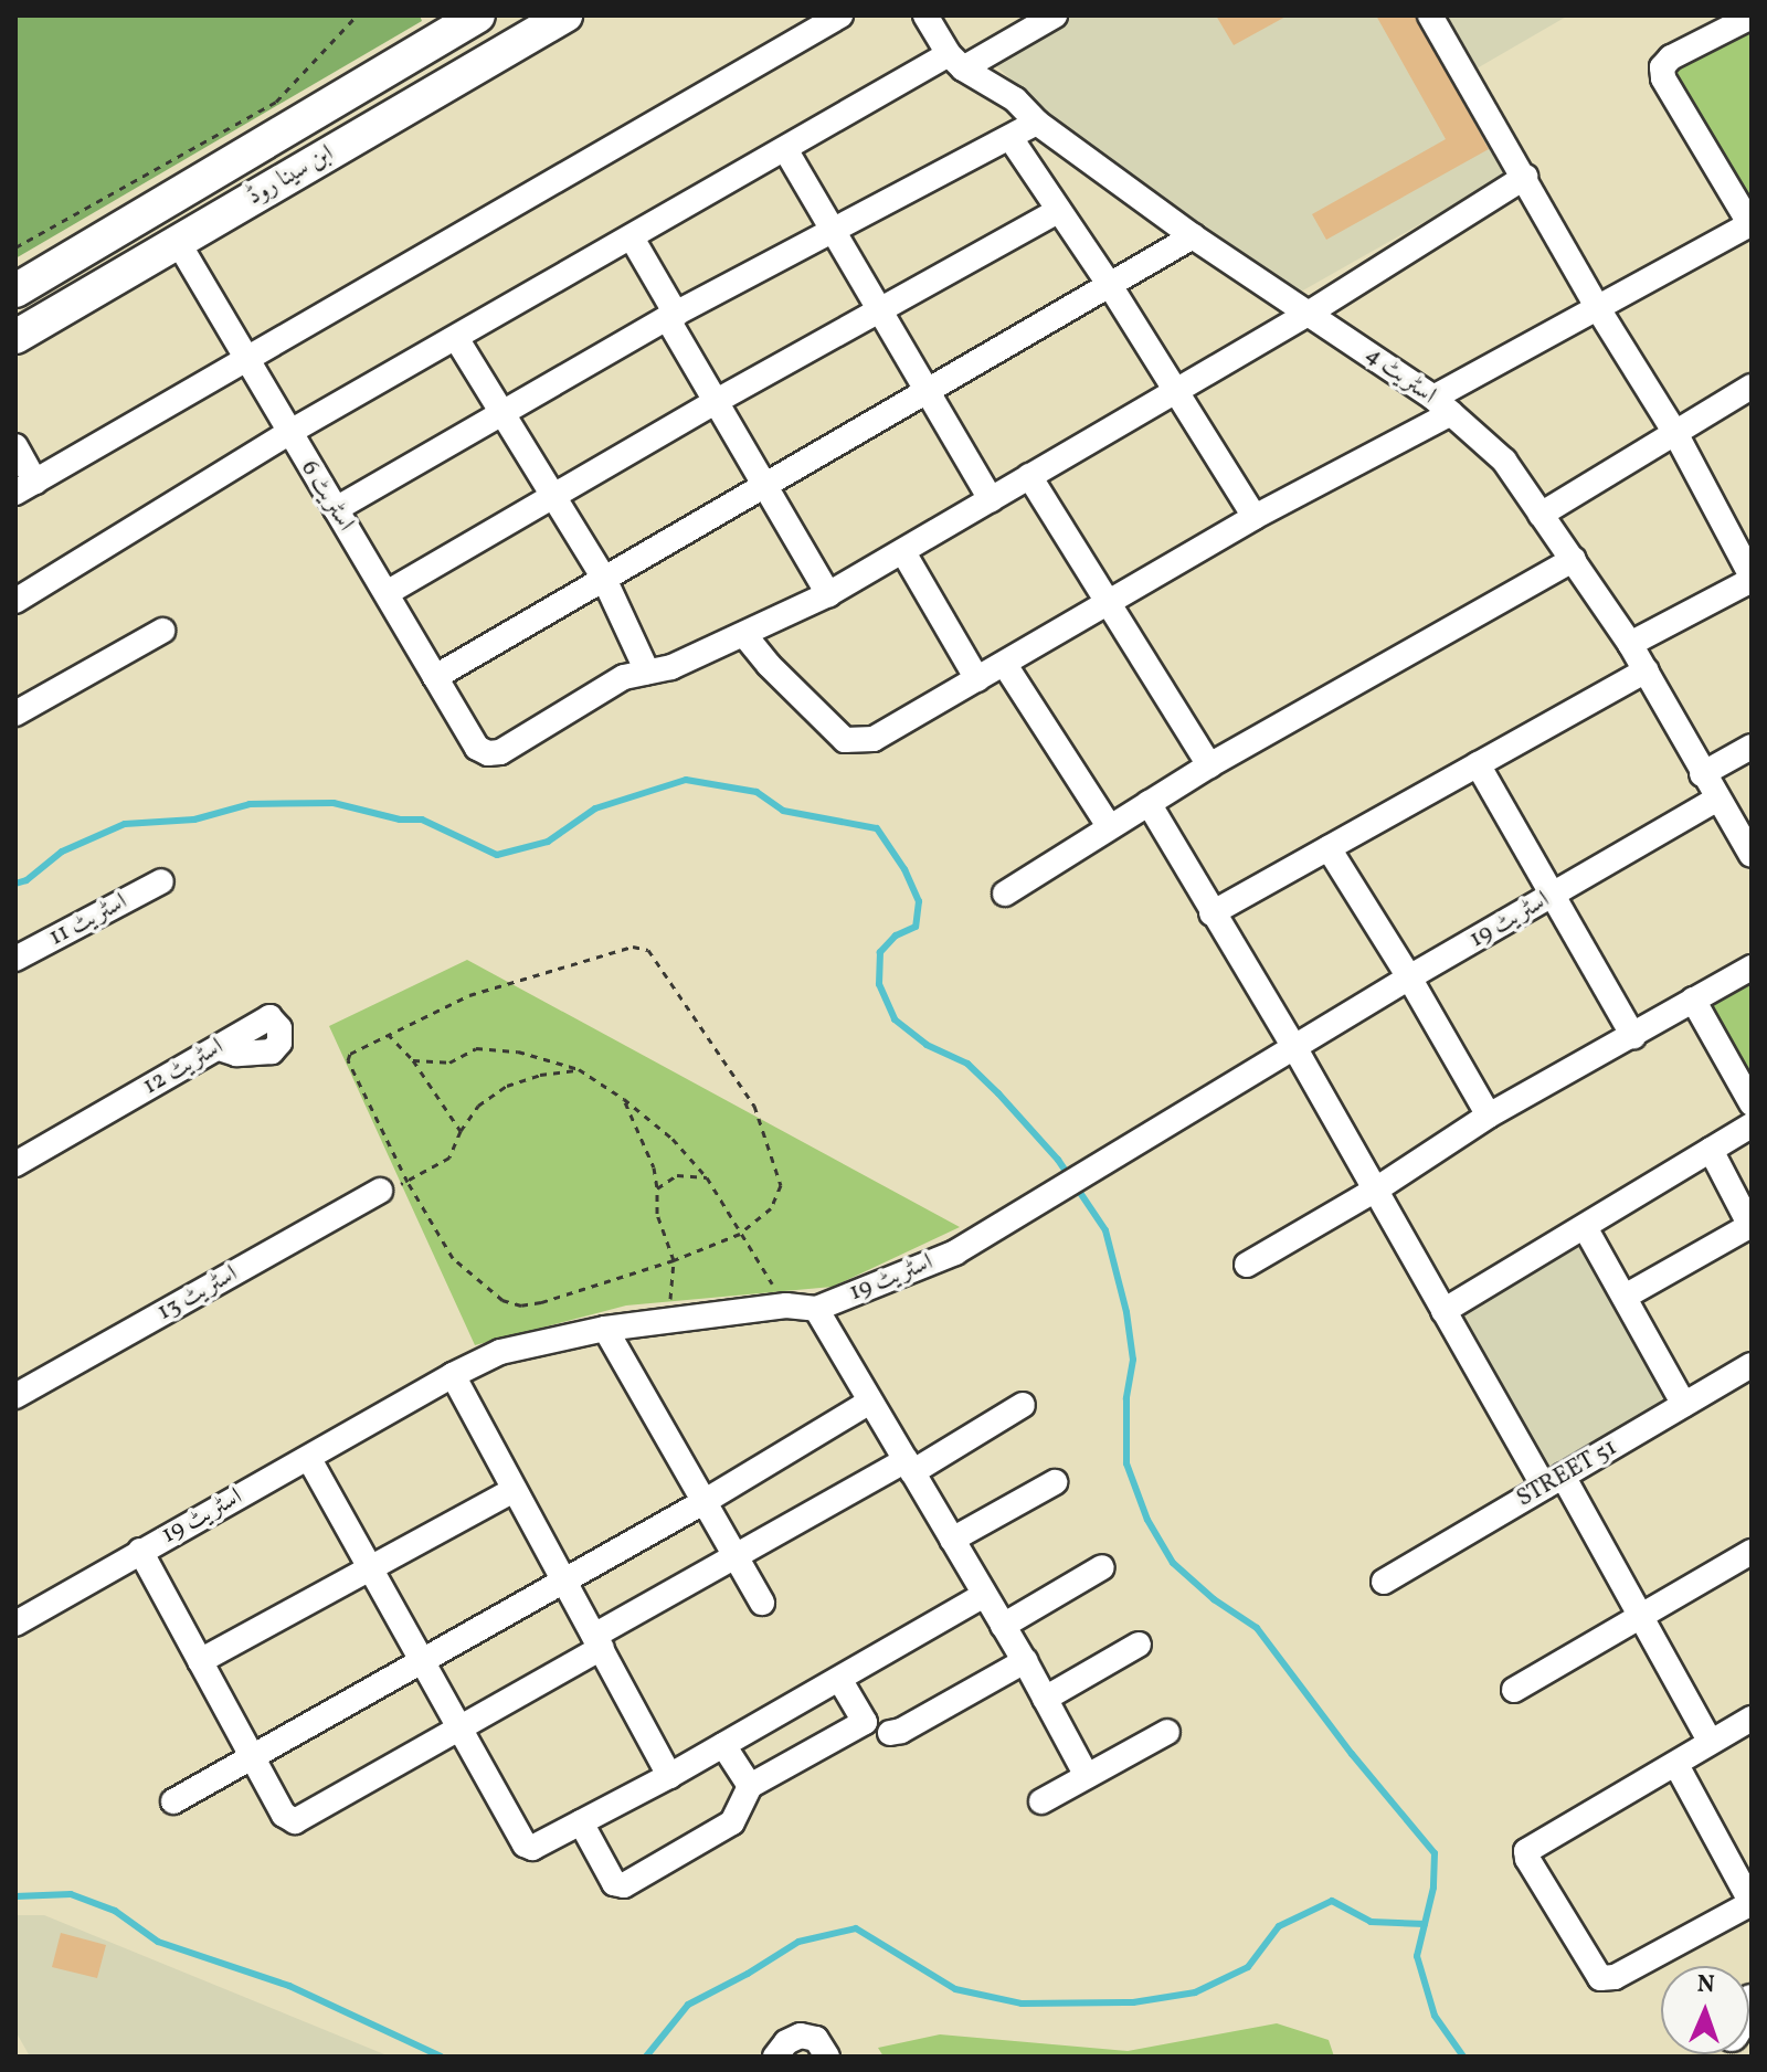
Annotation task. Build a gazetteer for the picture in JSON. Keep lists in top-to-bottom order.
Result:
{
  "streets": {
    "main road": ["ابن سینا روڈ"],
    "street": [
      "اسٹریٹ 4",
      "اسٹریٹ 6",
      "اسٹریٹ 11",
      "اسٹریٹ 19",
      "اسٹریٹ 12",
      "اسٹریٹ 13",
      "STREET 51"
    ]
  },
  "crossings": [
    ["ابن سینا روڈ", "اسٹریٹ 6"],
    ["اسٹریٹ 4", "اسٹریٹ 19"]
  ],
  "north": "top"
}
